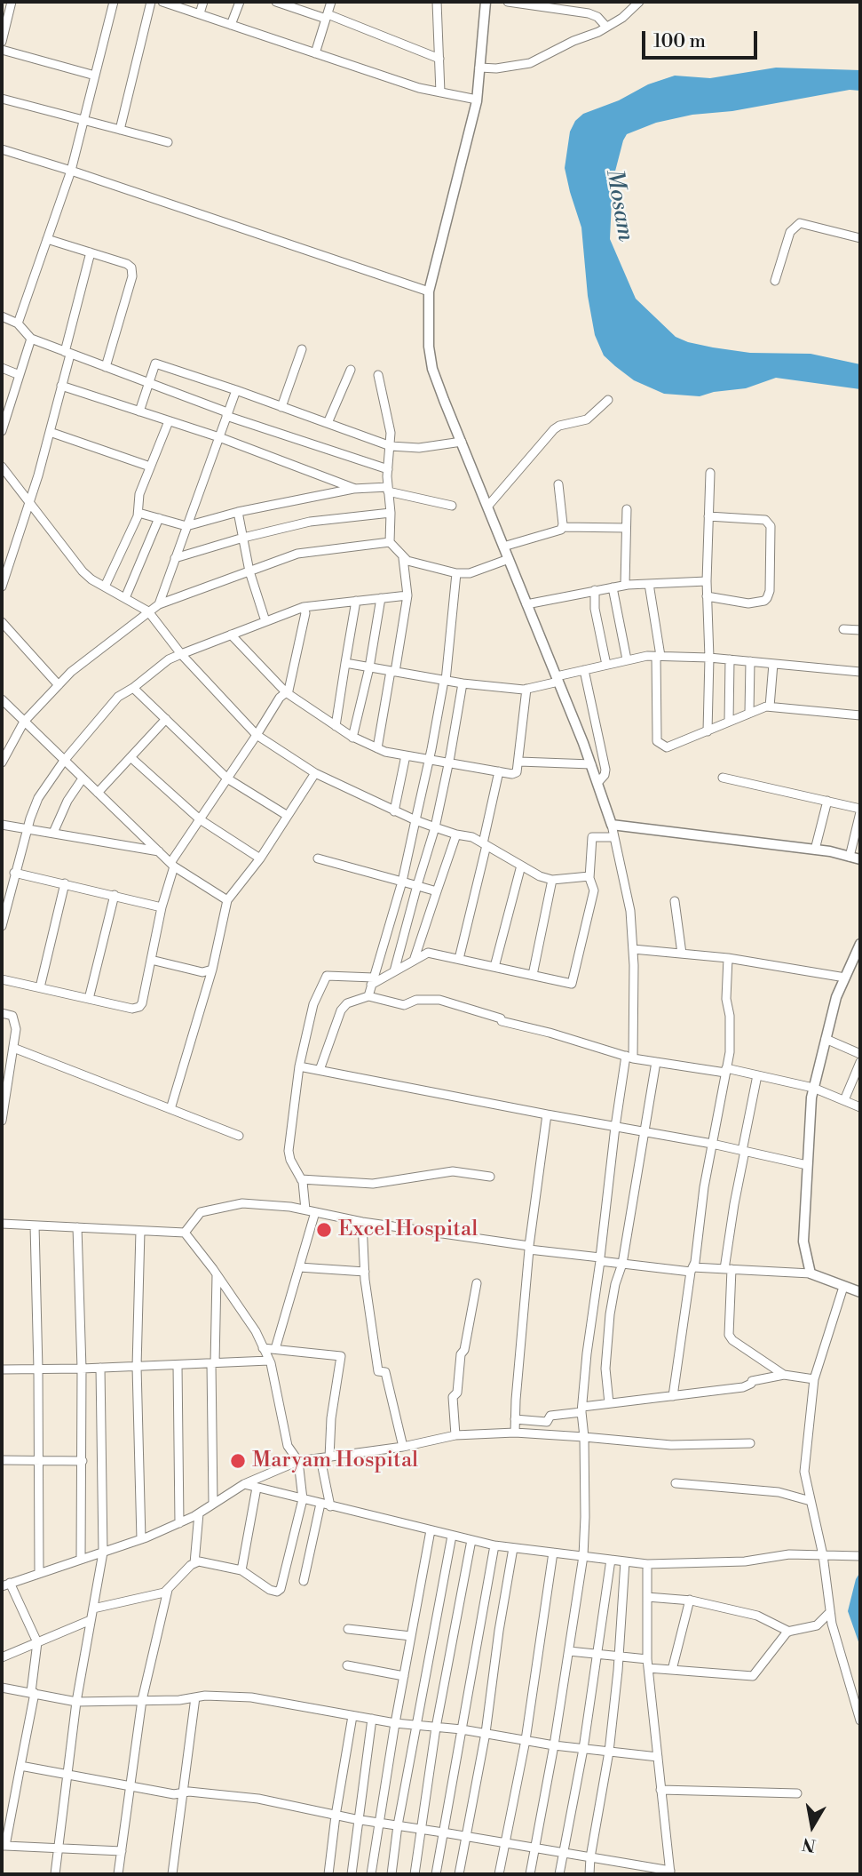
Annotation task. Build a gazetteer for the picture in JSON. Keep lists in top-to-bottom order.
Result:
{
  "water": ["Mosam"],
  "places": ["Excel Hospital", "Maryam Hospital"],
  "scale_bar": "100 m",
  "north": "bottom"
}
